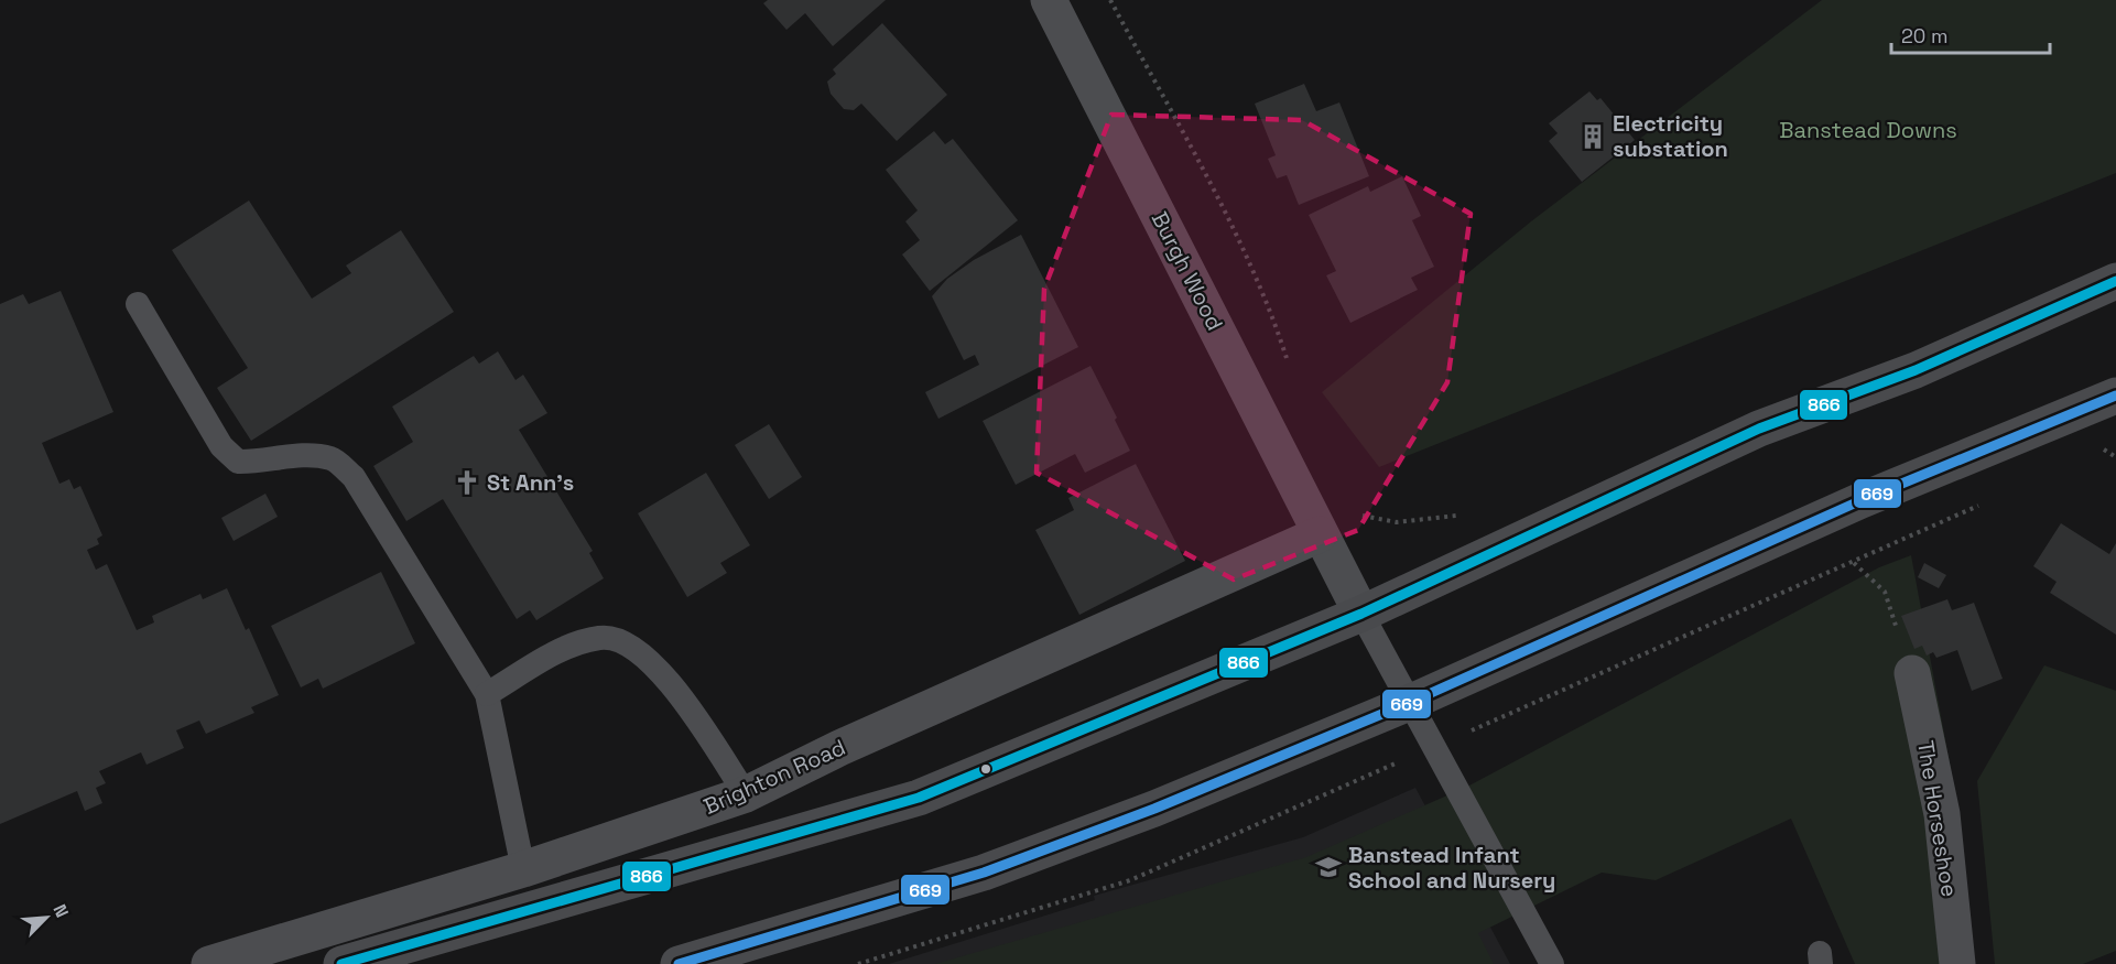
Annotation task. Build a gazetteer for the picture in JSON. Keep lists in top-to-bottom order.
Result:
{
  "streets": {
    "street": ["Burgh Wood", "Brighton Road", "The Horseshoe"]
  },
  "crossings": [
    ["Burgh Wood", "Brighton Road"]
  ],
  "parks": ["Banstead Downs"],
  "places": {
    "building": ["Electricity substation"],
    "church": ["St Ann's"],
    "school or university": ["Banstead Infant School and Nursery"]
  },
  "lines": ["transit line 866", "transit line 669"],
  "scale_bar": "20 m",
  "north": "top right"
}
